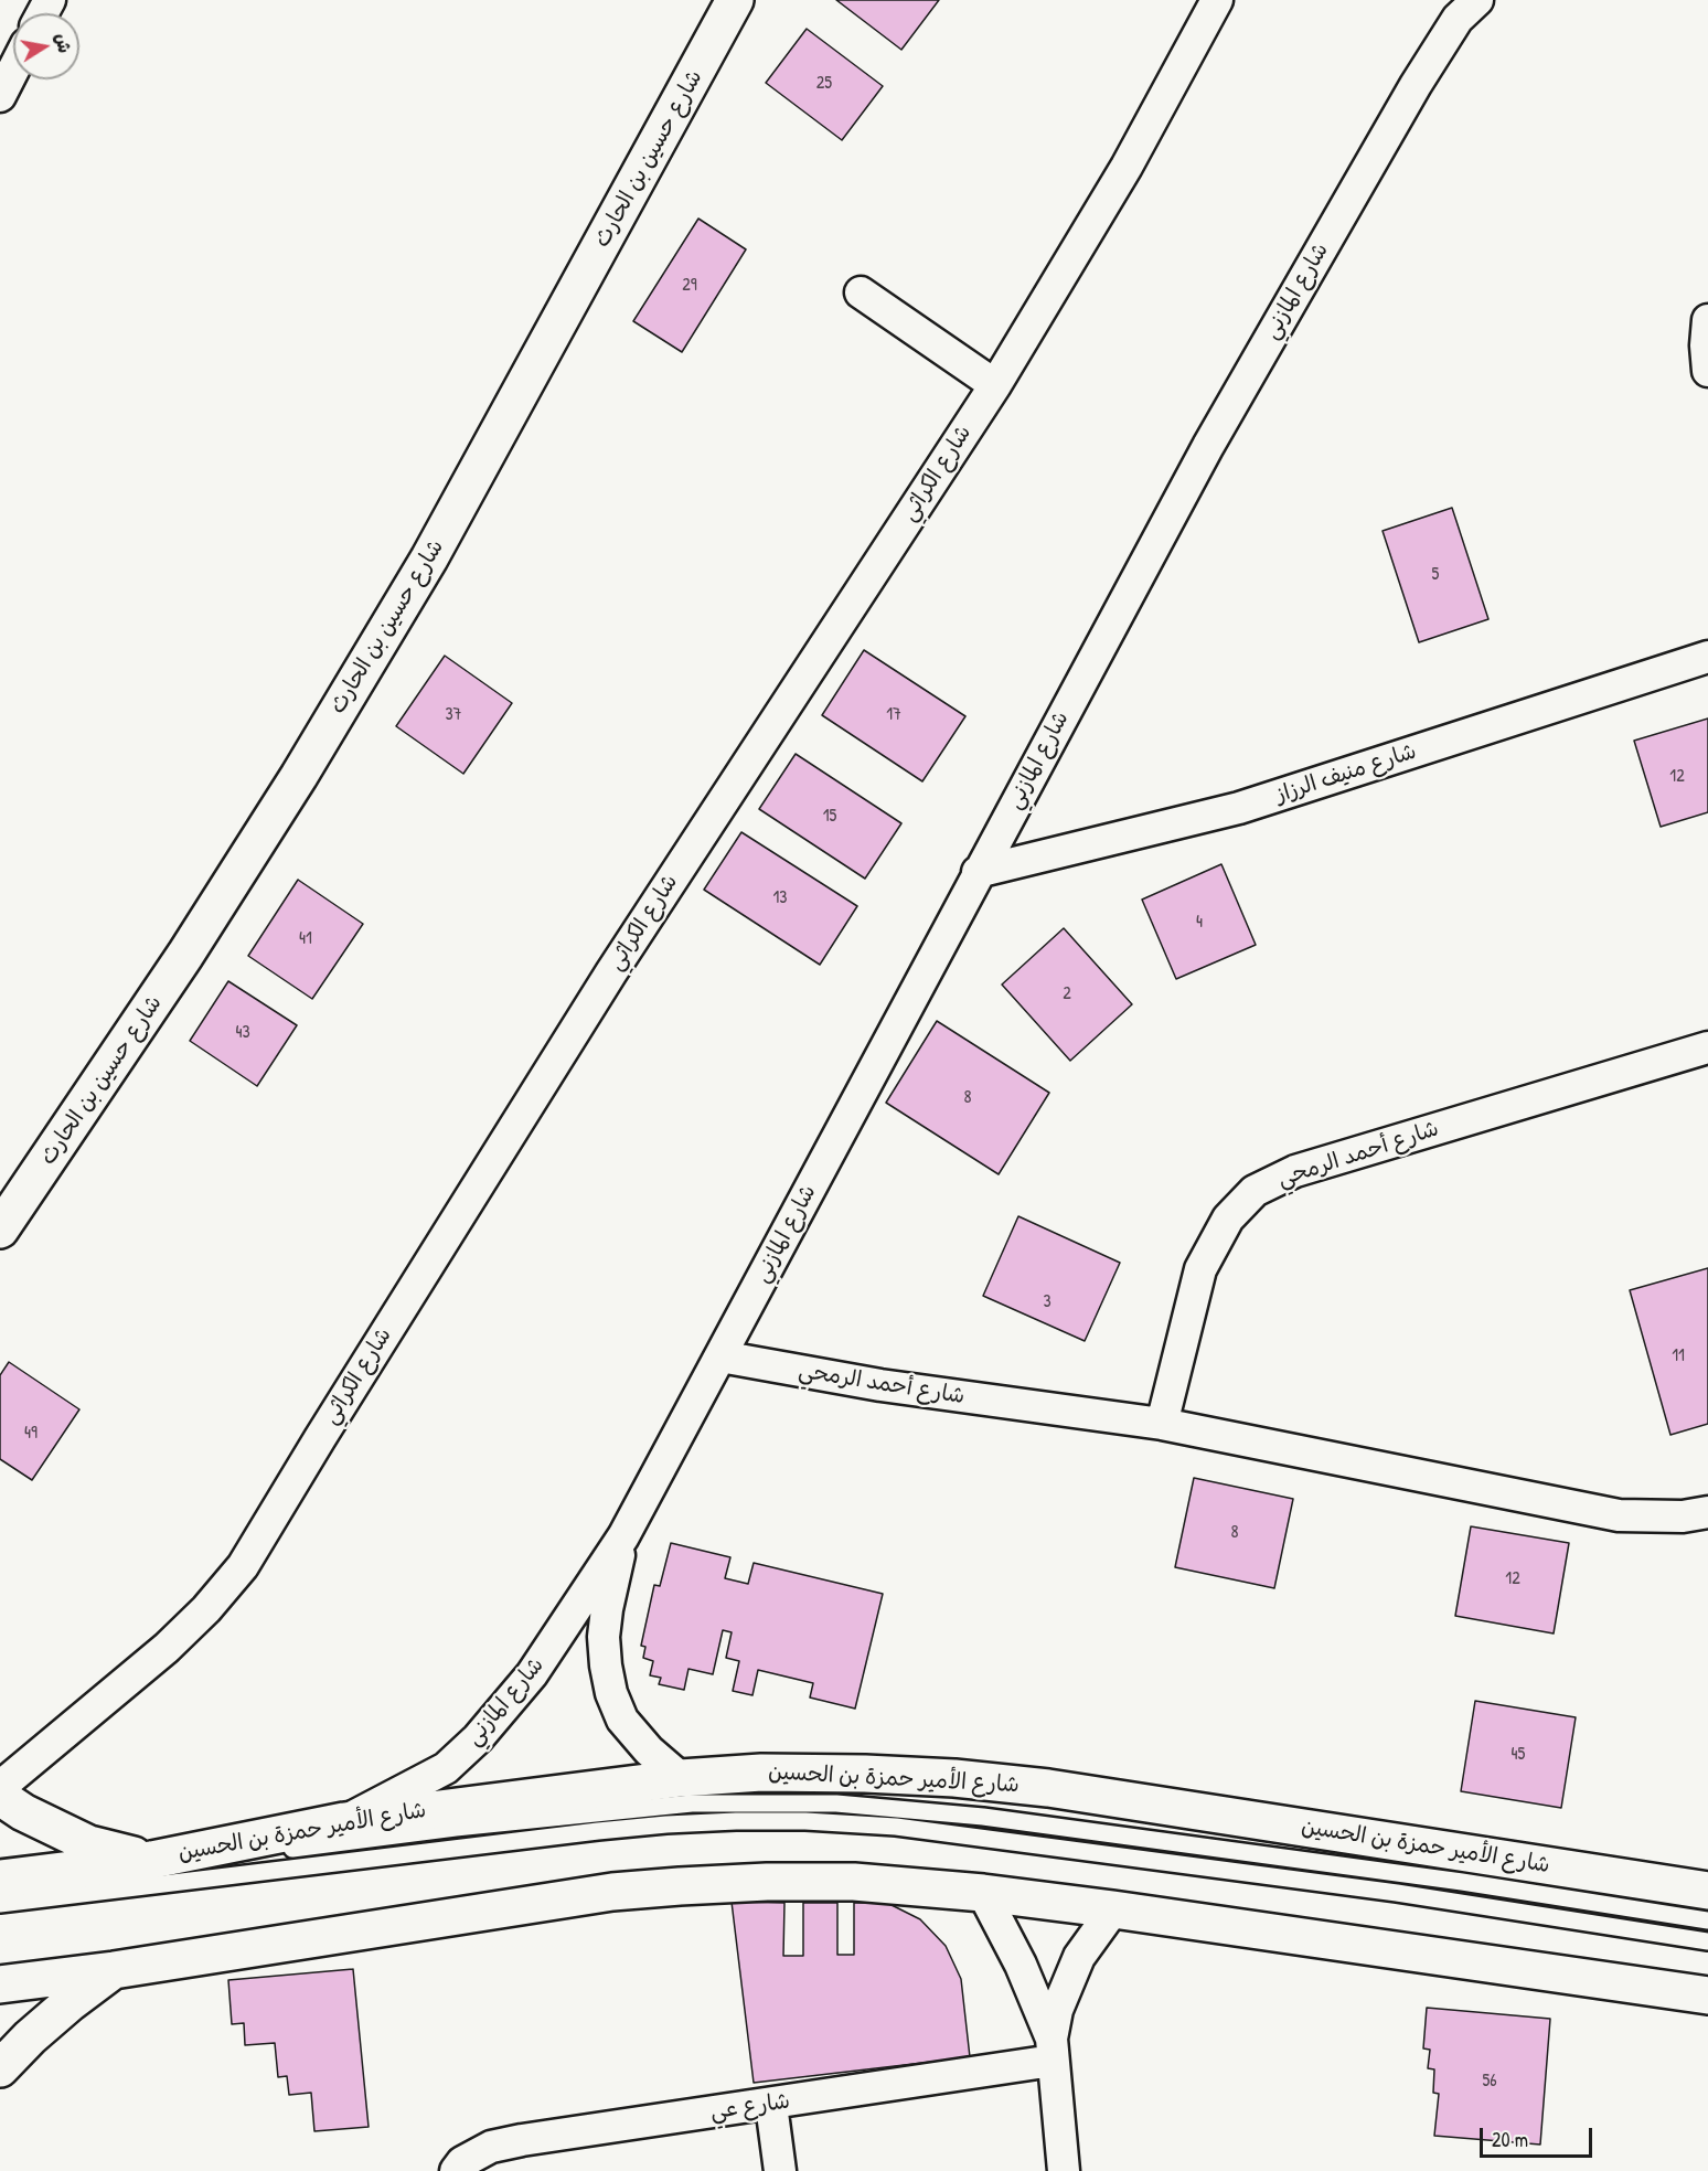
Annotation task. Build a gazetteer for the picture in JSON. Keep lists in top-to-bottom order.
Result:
{
  "streets": {
    "main road": ["شارع حسين بن الحارث", "شارع الأمير حمزة بن الحسين"],
    "street": [
      "شارع المازني",
      "شارع الكراثي",
      "شارع منيف الرزاز",
      "شارع أحمد الرمحي",
      "شارع عي"
    ]
  },
  "crossings": [
    ["شارع المازني", "شارع منيف الرزاز"],
    ["شارع المازني", "شارع أحمد الرمحي"],
    ["شارع المازني", "شارع الأمير حمزة بن الحسين"]
  ],
  "house_numbers": [
    "25",
    "29",
    "5",
    "37",
    "17",
    "12",
    "15",
    "13",
    "4",
    "41",
    "2",
    "43",
    "8",
    "3",
    "11",
    "49",
    "8",
    "12",
    "45",
    "56"
  ],
  "scale_bar": "20 m",
  "north": "right"
}
